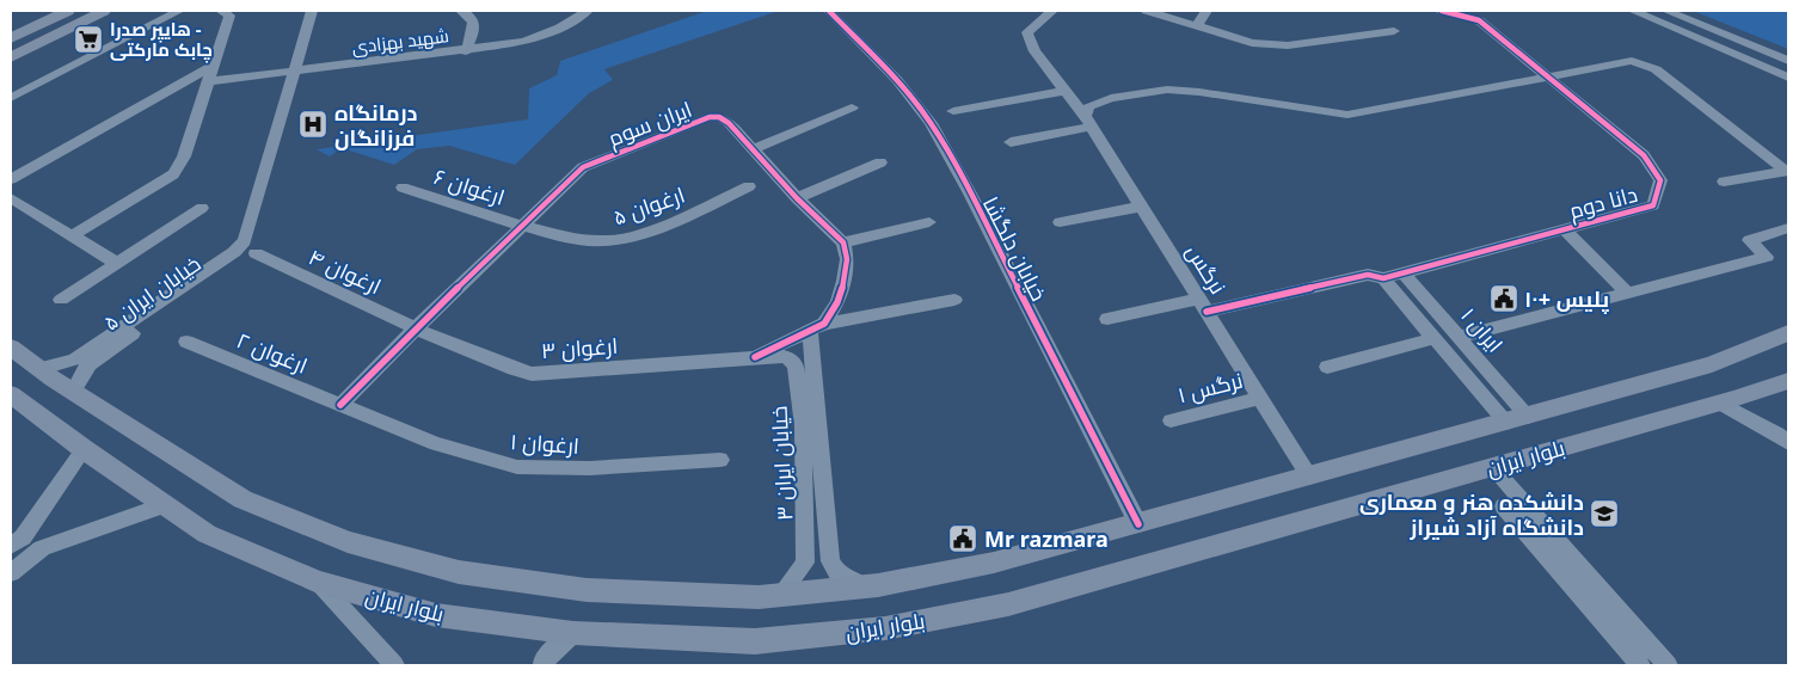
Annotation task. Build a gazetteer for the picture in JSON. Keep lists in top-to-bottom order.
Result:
{
  "streets": {
    "main road": ["بلوار ایران"],
    "street": [
      "شهید بهزادی",
      "ایران سوم",
      "ارغوان ۶",
      "دانا دوم",
      "ارغوان ۵",
      "خیابان دلگشا",
      "نرگس",
      "ارغوان ۴",
      "خیابان ایران ۵",
      "ایران ۱",
      "ارغوان ۳",
      "ارغوان ۲",
      "نرگس ۱",
      "ارغوان ۱",
      "خیابان ایران ۳"
    ]
  },
  "crossings": [
    ["ایران سوم", "ارغوان ۶"],
    ["ایران سوم", "ارغوان ۵"],
    ["ایران سوم", "ارغوان ۴"],
    ["ایران سوم", "ارغوان ۳"],
    ["ایران سوم", "ارغوان ۲"],
    ["ایران سوم", "ارغوان ۱"],
    ["ارغوان ۶", "ارغوان ۵"],
    ["دانا دوم", "ایران ۱"],
    ["خیابان دلگشا", "بلوار ایران"],
    ["نرگس", "نرگس ۱"],
    ["نرگس", "بلوار ایران"],
    ["ارغوان ۴", "خیابان ایران ۵"],
    ["ارغوان ۴", "ارغوان ۳"],
    ["خیابان ایران ۵", "بلوار ایران"],
    ["ایران ۱", "بلوار ایران"],
    ["ارغوان ۳", "خیابان ایران ۳"],
    ["ارغوان ۲", "ارغوان ۱"],
    ["بلوار ایران", "خیابان ایران ۳"]
  ],
  "places": {
    "supermarket": ["هایپر صدرا - چابک مارکتی"],
    "hospital": ["درمانگاه فرزانگان"],
    "public building": ["پلیس +۱۰", "Mr razmara"],
    "school or university": ["دانشکده هنر و معماری دانشگاه آزاد شیراز"]
  }
}
